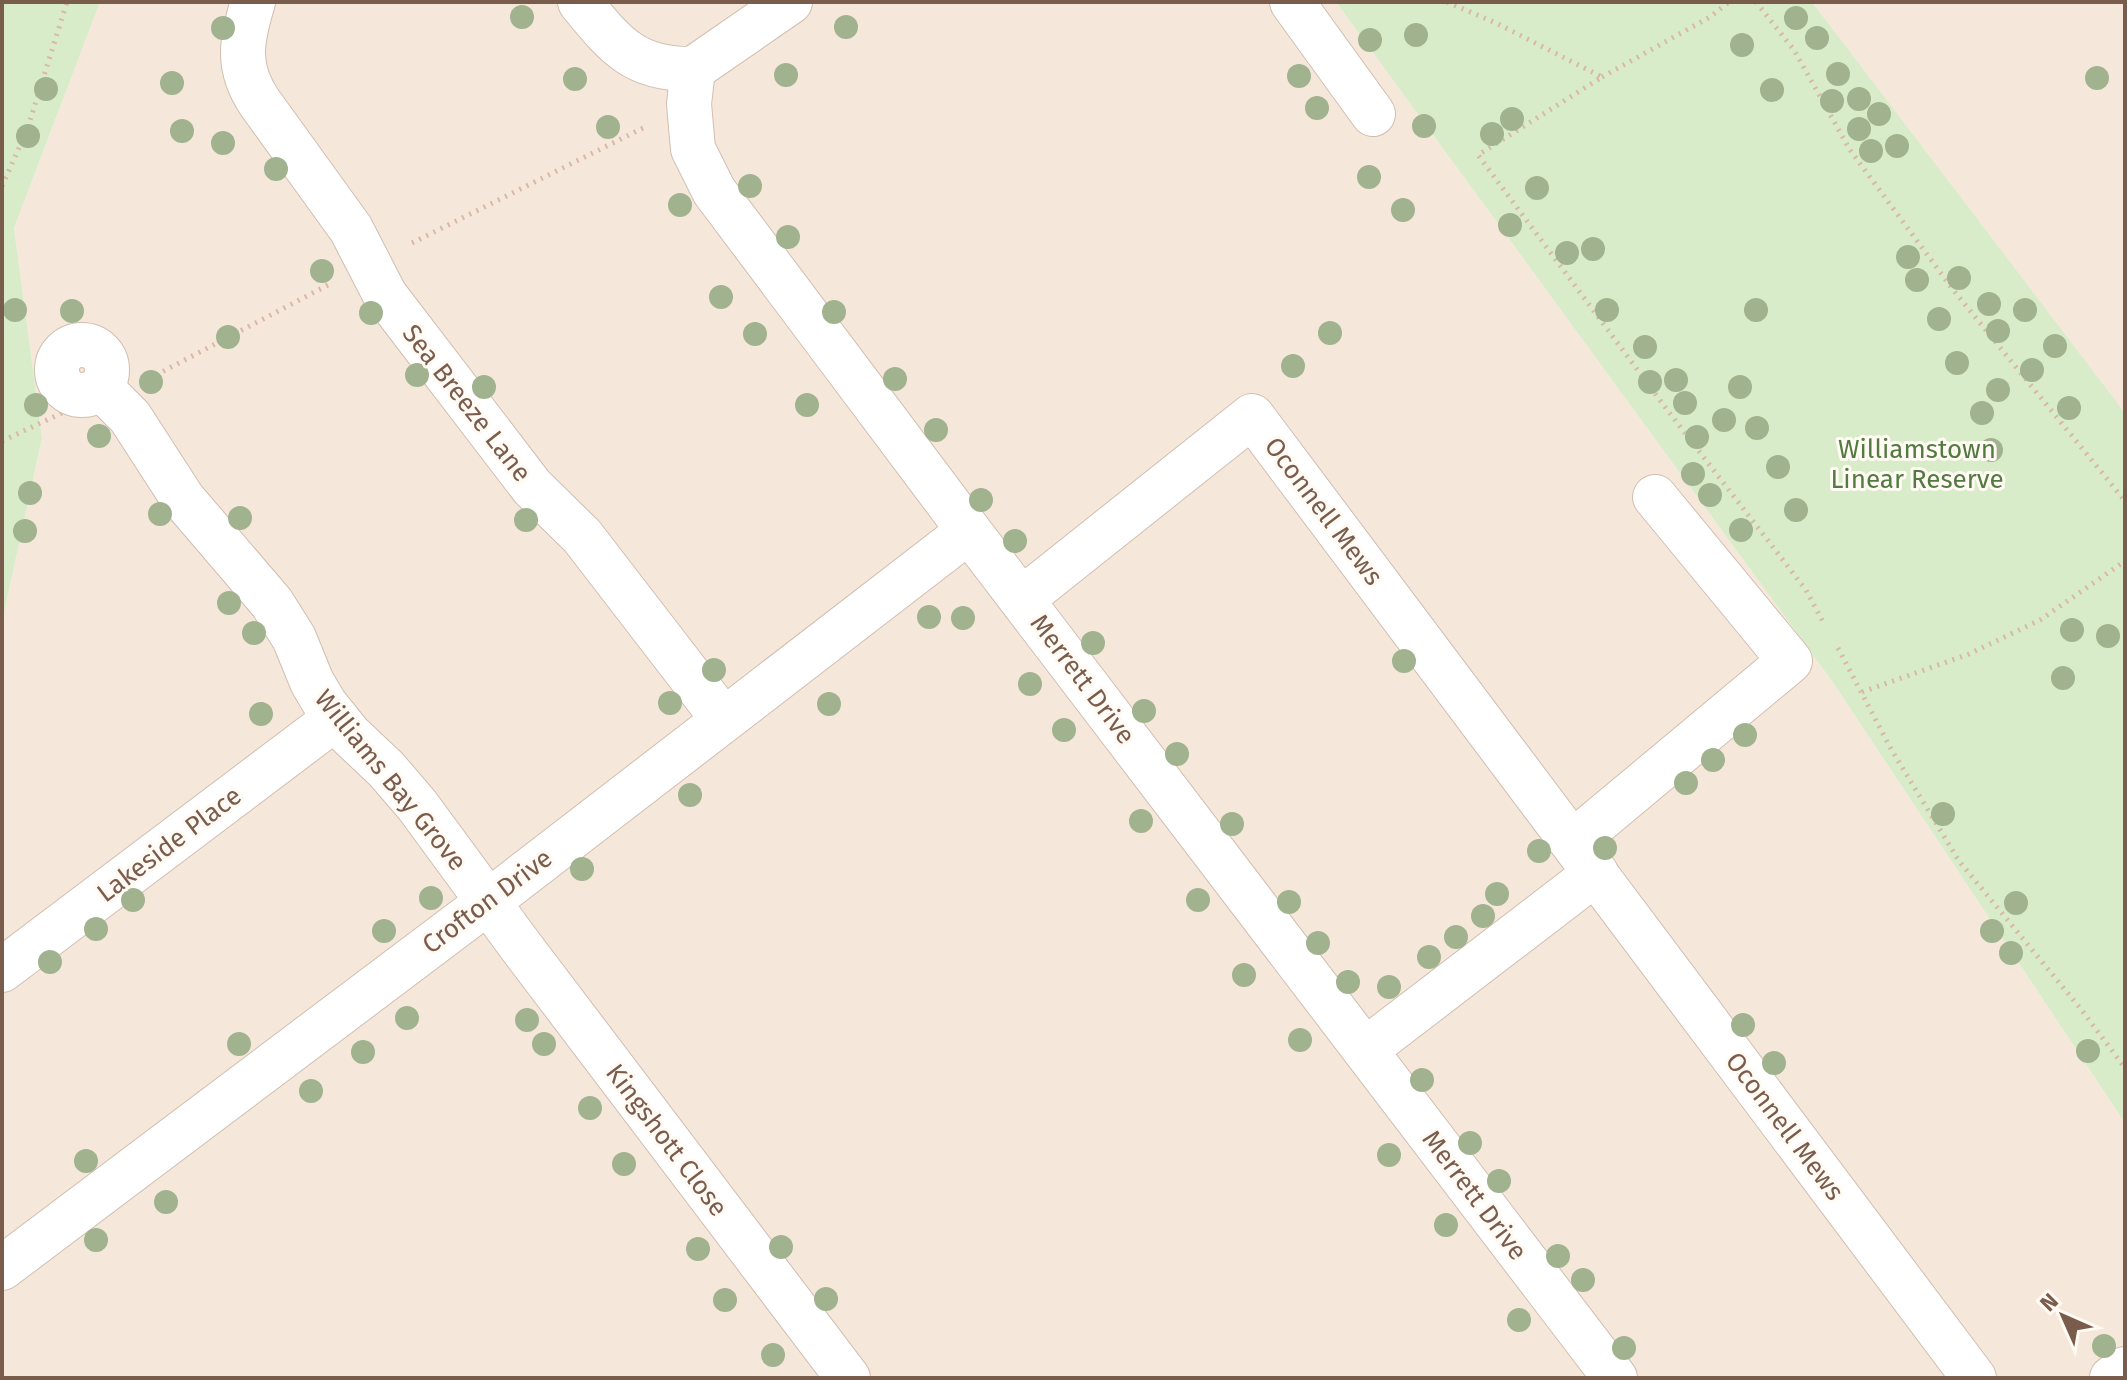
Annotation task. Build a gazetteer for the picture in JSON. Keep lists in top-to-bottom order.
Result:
{
  "streets": {
    "street": [
      "Sea Breeze Lane",
      "Oconnell Mews",
      "Merrett Drive",
      "Williams Bay Grove",
      "Lakeside Place",
      "Crofton Drive",
      "Kingshott Close"
    ]
  },
  "crossings": [
    ["Sea Breeze Lane", "Crofton Drive"],
    ["Oconnell Mews", "Merrett Drive"],
    ["Merrett Drive", "Crofton Drive"],
    ["Williams Bay Grove", "Lakeside Place"],
    ["Williams Bay Grove", "Crofton Drive"],
    ["Williams Bay Grove", "Kingshott Close"],
    ["Crofton Drive", "Kingshott Close"]
  ],
  "parks": ["Williamstown Linear Reserve"],
  "north": "top left"
}
